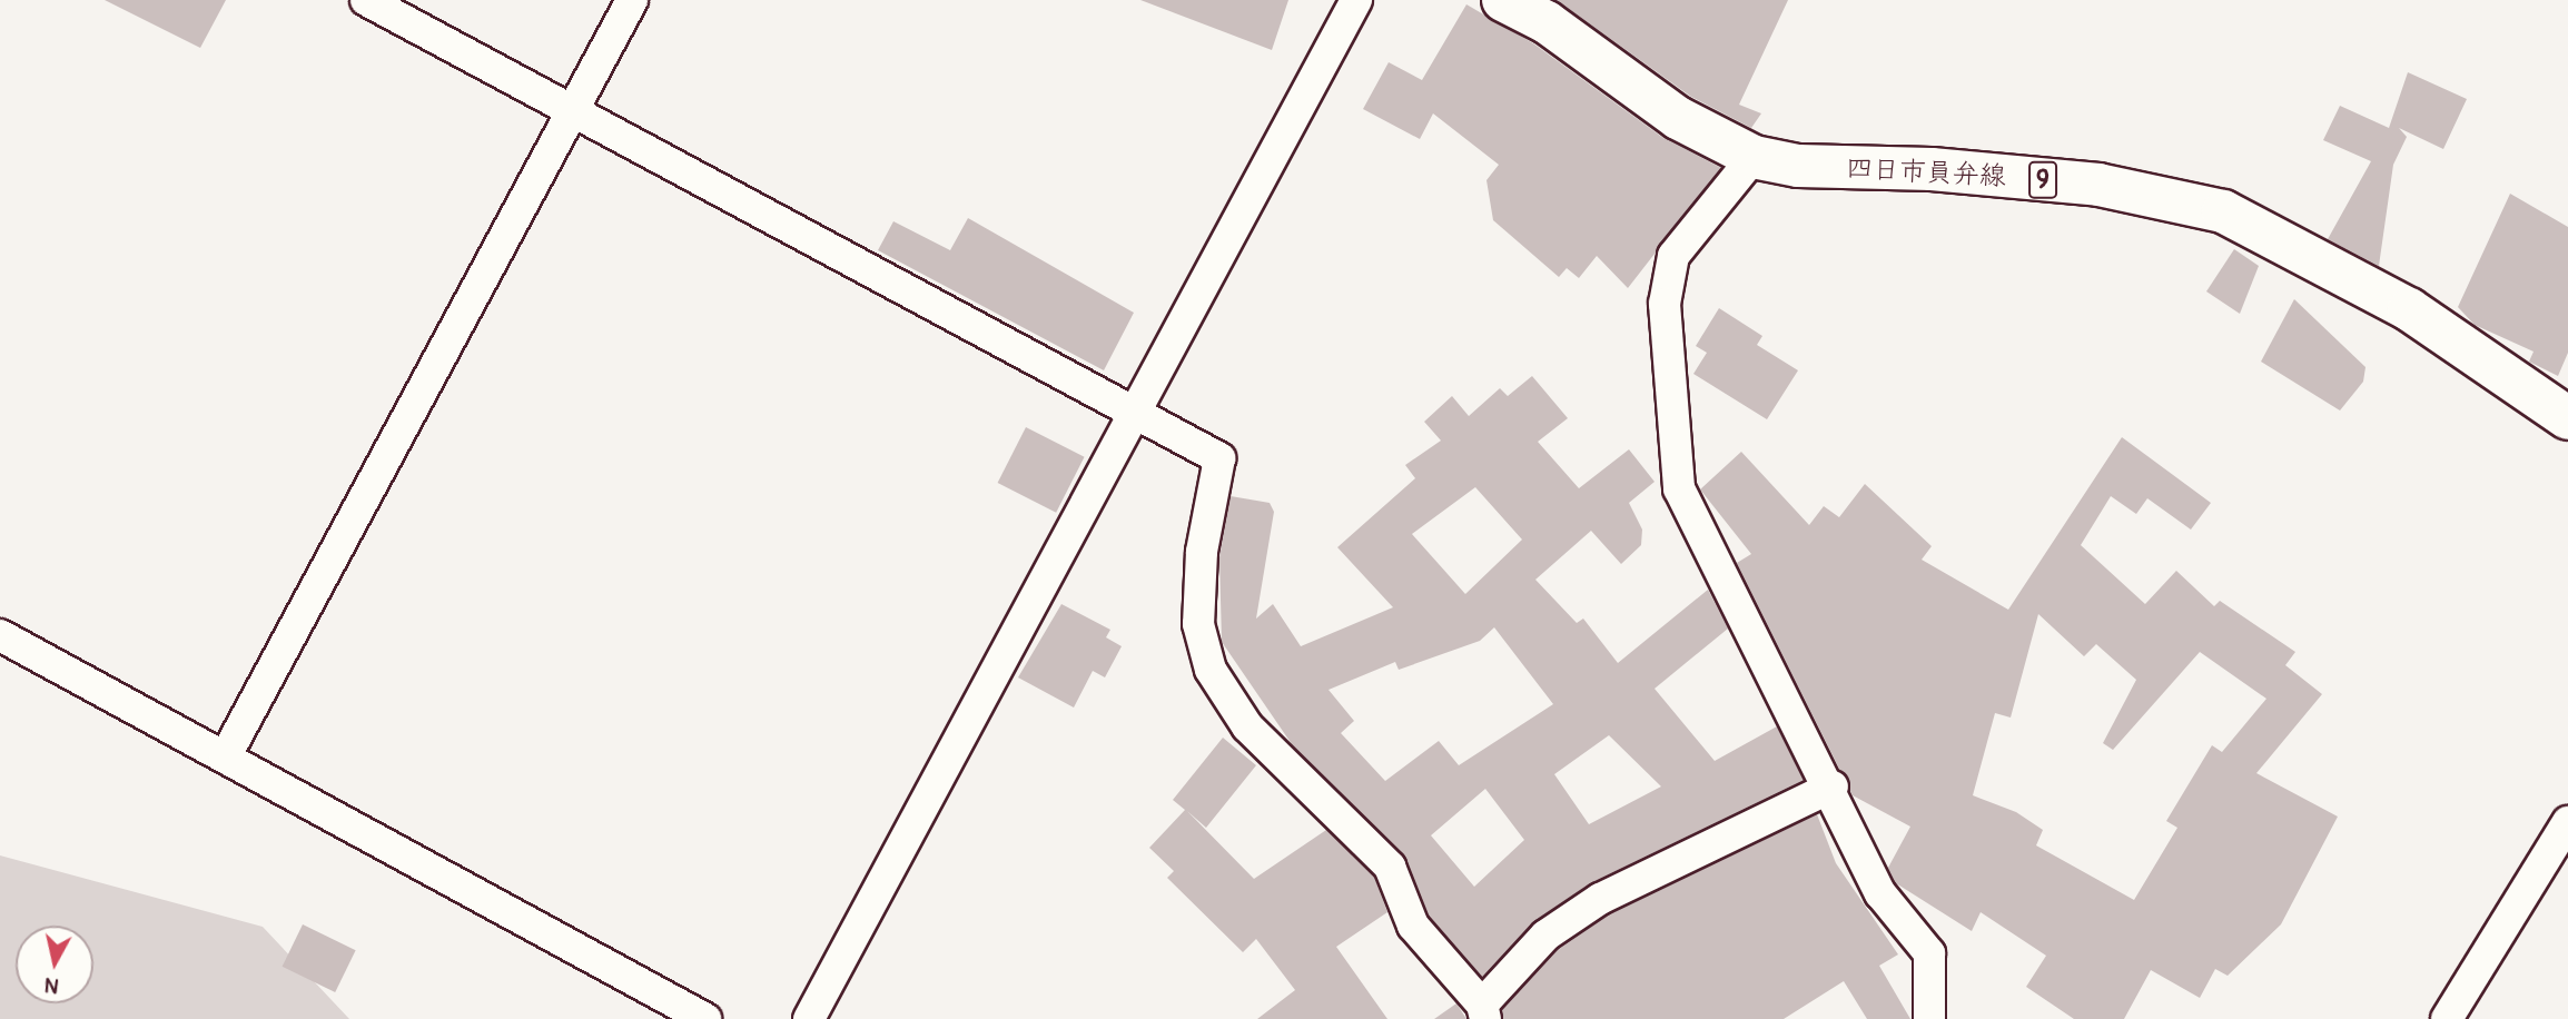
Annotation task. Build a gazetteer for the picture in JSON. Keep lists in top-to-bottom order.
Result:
{
  "streets": {
    "main road": ["四日市員弁線", "9"]
  },
  "north": "bottom"
}
